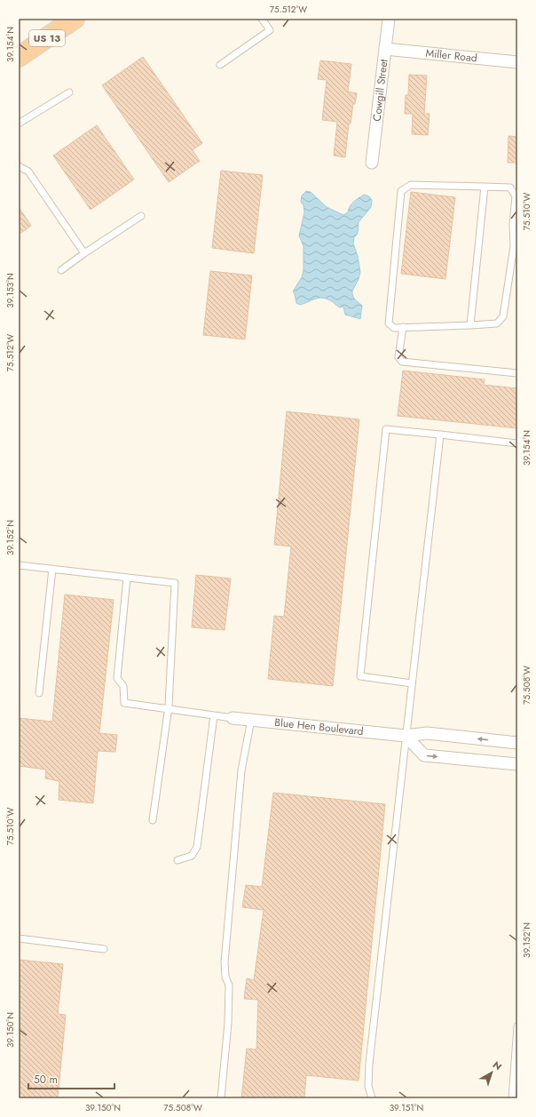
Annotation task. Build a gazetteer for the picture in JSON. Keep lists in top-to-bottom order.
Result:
{
  "streets": {
    "highway": ["US 13"],
    "street": ["Miller Road", "Cowgill Street", "Blue Hen Boulevard"]
  },
  "crossings": [
    ["Miller Road", "Cowgill Street"]
  ],
  "scale_bar": "50 m",
  "north": "top right",
  "coordinates": [
    "75.512°W",
    "39.154°N",
    "75.510°W",
    "39.153°N",
    "39.152°N",
    "75.508°W",
    "39.150°N",
    "39.151°N"
  ]
}
